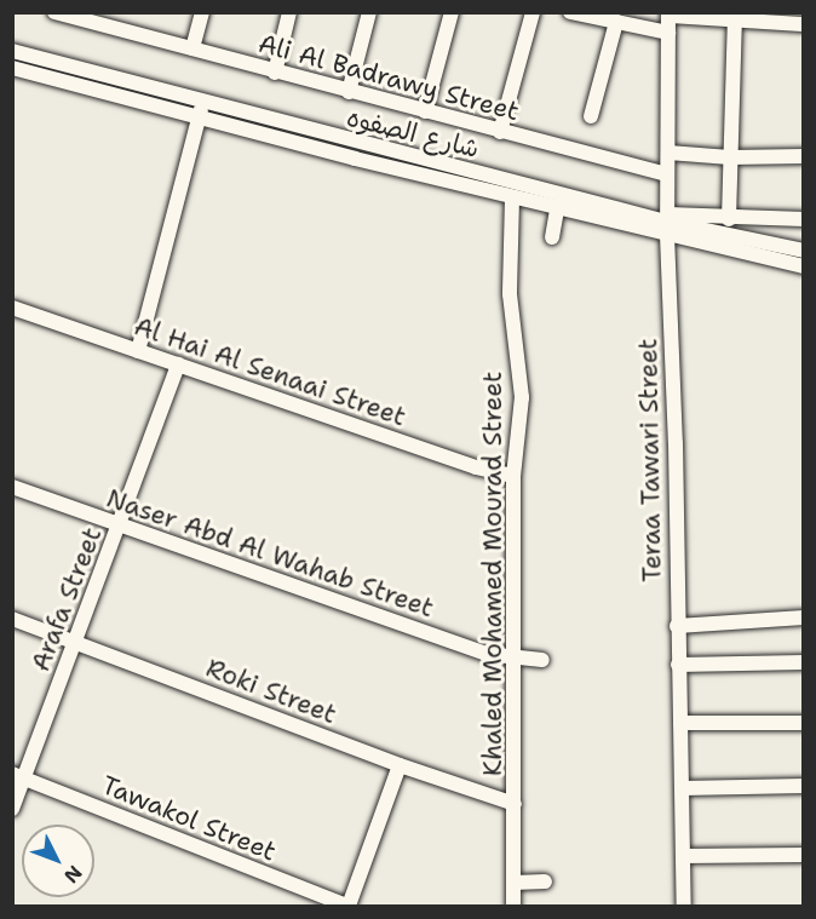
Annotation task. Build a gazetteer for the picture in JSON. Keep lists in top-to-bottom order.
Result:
{
  "streets": {
    "street": [
      "Ali Al Badrawy Street",
      "شارع الصفوه",
      "Al Hai Al Senaai Street",
      "Teraa Tawari Street",
      "Naser Abd Al Wahab Street",
      "Khaled Mohamed Mourad Street",
      "Arafa Street",
      "Roki Street",
      "Tawakol Street"
    ]
  },
  "crossings": [
    ["Ali Al Badrawy Street", "Teraa Tawari Street"],
    ["شارع الصفوه", "Teraa Tawari Street"],
    ["شارع الصفوه", "Khaled Mohamed Mourad Street"],
    ["Al Hai Al Senaai Street", "Khaled Mohamed Mourad Street"],
    ["Al Hai Al Senaai Street", "Arafa Street"],
    ["Naser Abd Al Wahab Street", "Khaled Mohamed Mourad Street"],
    ["Naser Abd Al Wahab Street", "Arafa Street"],
    ["Khaled Mohamed Mourad Street", "Roki Street"],
    ["Arafa Street", "Roki Street"],
    ["Arafa Street", "Tawakol Street"]
  ],
  "north": "bottom right"
}
